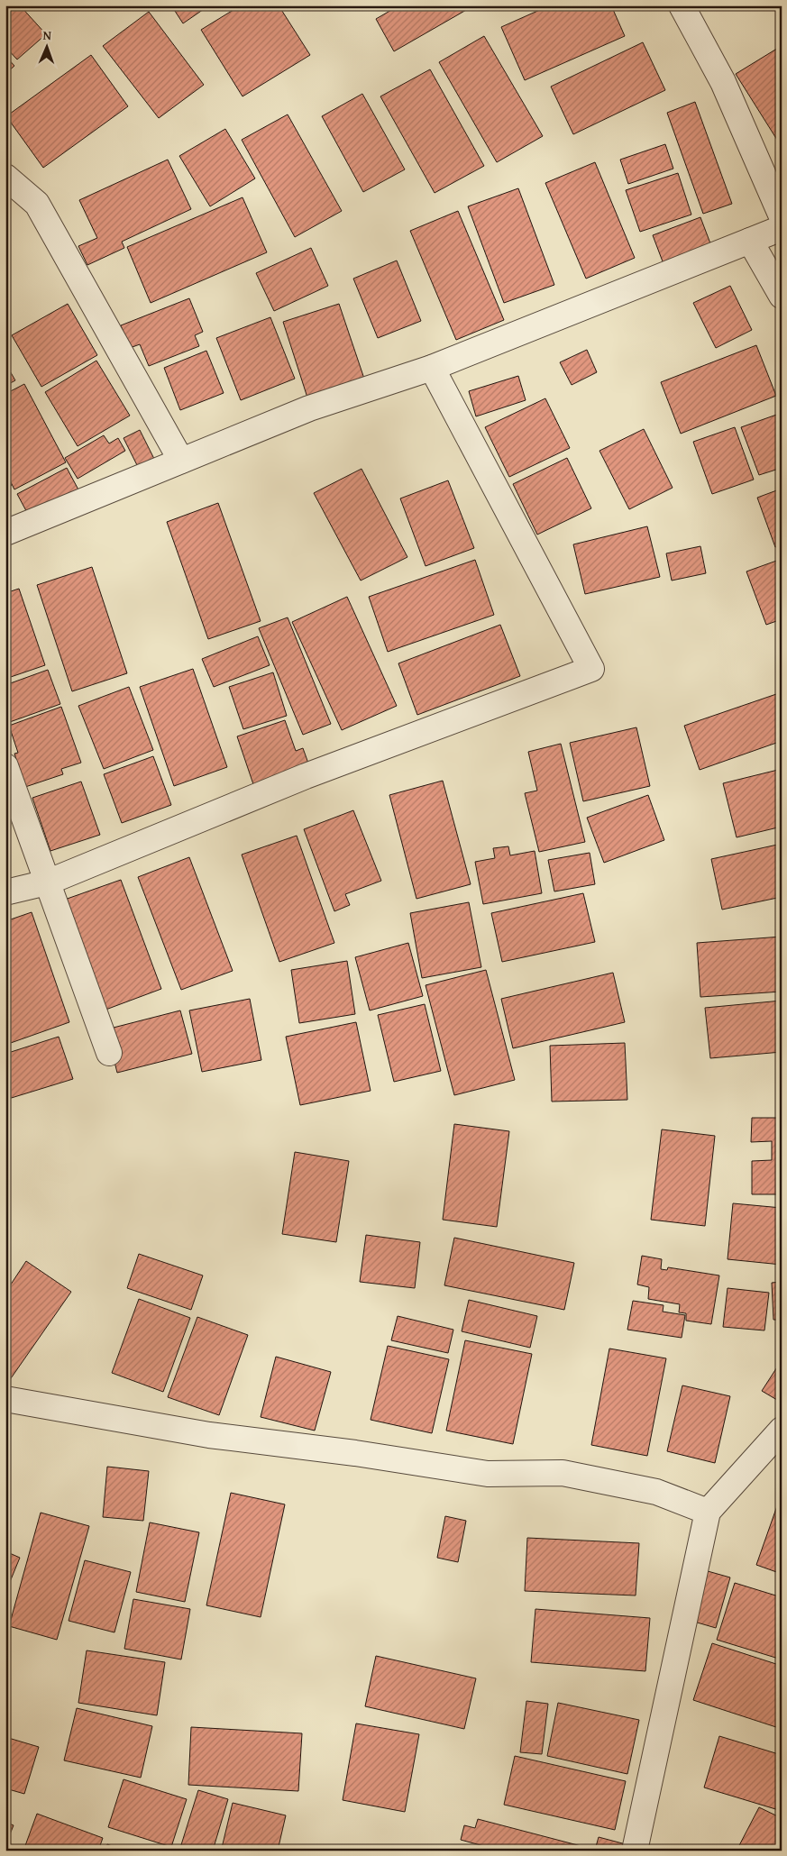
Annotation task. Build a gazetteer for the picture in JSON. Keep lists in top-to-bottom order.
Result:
{
  "north": "top"
}
